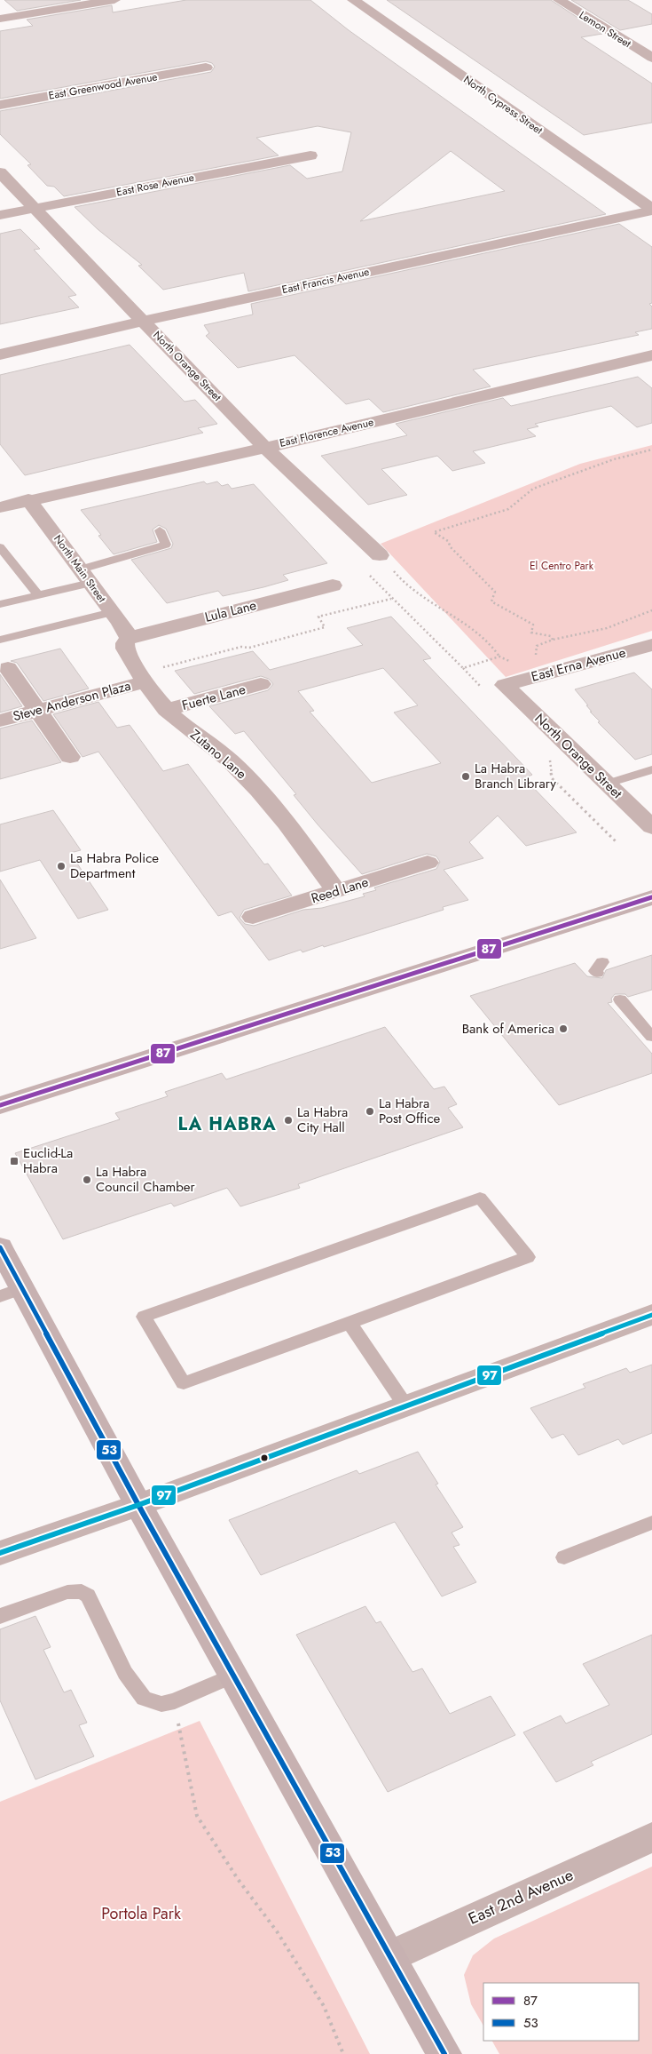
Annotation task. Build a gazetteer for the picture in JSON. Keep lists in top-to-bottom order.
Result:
{
  "streets": {
    "street": [
      "Lemon Street",
      "East Greenwood Avenue",
      "North Cypress Street",
      "East Rose Avenue",
      "East Francis Avenue",
      "North Orange Street",
      "East Florence Avenue",
      "North Main Street",
      "Lula Lane",
      "East Erna Avenue",
      "Fuerte Lane",
      "Steve Anderson Plaza",
      "Zutano Lane",
      "Reed Lane",
      "East 2nd Avenue"
    ]
  },
  "crossings": [
    ["North Cypress Street", "East Francis Avenue"],
    ["East Rose Avenue", "North Orange Street"],
    ["East Francis Avenue", "North Orange Street"],
    ["North Orange Street", "East Florence Avenue"],
    ["North Orange Street", "East Erna Avenue"],
    ["East Florence Avenue", "North Main Street"],
    ["North Main Street", "Lula Lane"],
    ["North Main Street", "Zutano Lane"],
    ["Lula Lane", "Zutano Lane"],
    ["Fuerte Lane", "Zutano Lane"],
    ["Steve Anderson Plaza", "Zutano Lane"],
    ["Zutano Lane", "Reed Lane"]
  ],
  "districts": ["LA HABRA"],
  "parks": ["El Centro Park", "Portola Park"],
  "places": {
    "other": [
      "La Habra Branch Library",
      "La Habra Police Department",
      "Bank of America",
      "La Habra Post Office",
      "La Habra City Hall",
      "La Habra Council Chamber"
    ],
    "transit": ["Euclid-La Habra"]
  },
  "lines": ["transit line 87", "transit line 53", "transit line 97"],
  "legend": ["87", "53"]
}
